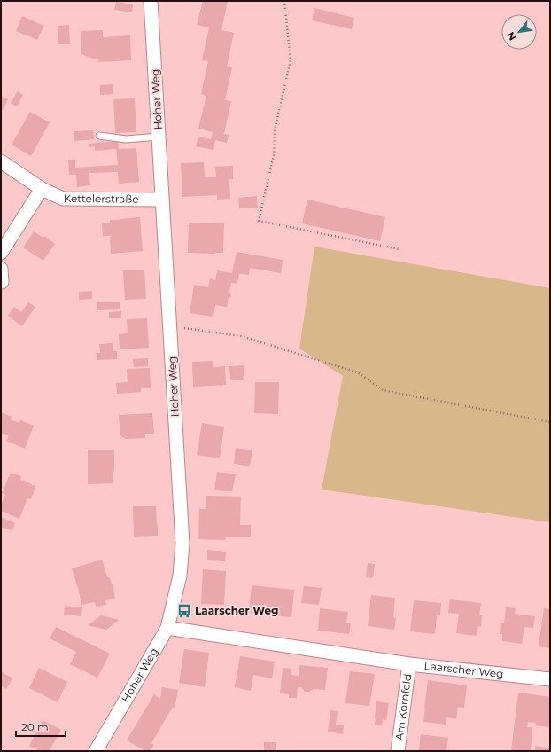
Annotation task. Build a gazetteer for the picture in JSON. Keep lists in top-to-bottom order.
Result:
{
  "streets": {
    "street": [
      "Hoher Weg",
      "Kettelerstraße",
      "Laarscher Weg",
      "Am Kornfeld"
    ]
  },
  "crossings": [
    ["Hoher Weg", "Kettelerstraße"],
    ["Hoher Weg", "Laarscher Weg"],
    ["Laarscher Weg", "Am Kornfeld"]
  ],
  "places": {
    "bus stop": ["Laarscher Weg"]
  },
  "scale_bar": "20 m",
  "north": "bottom left"
}
